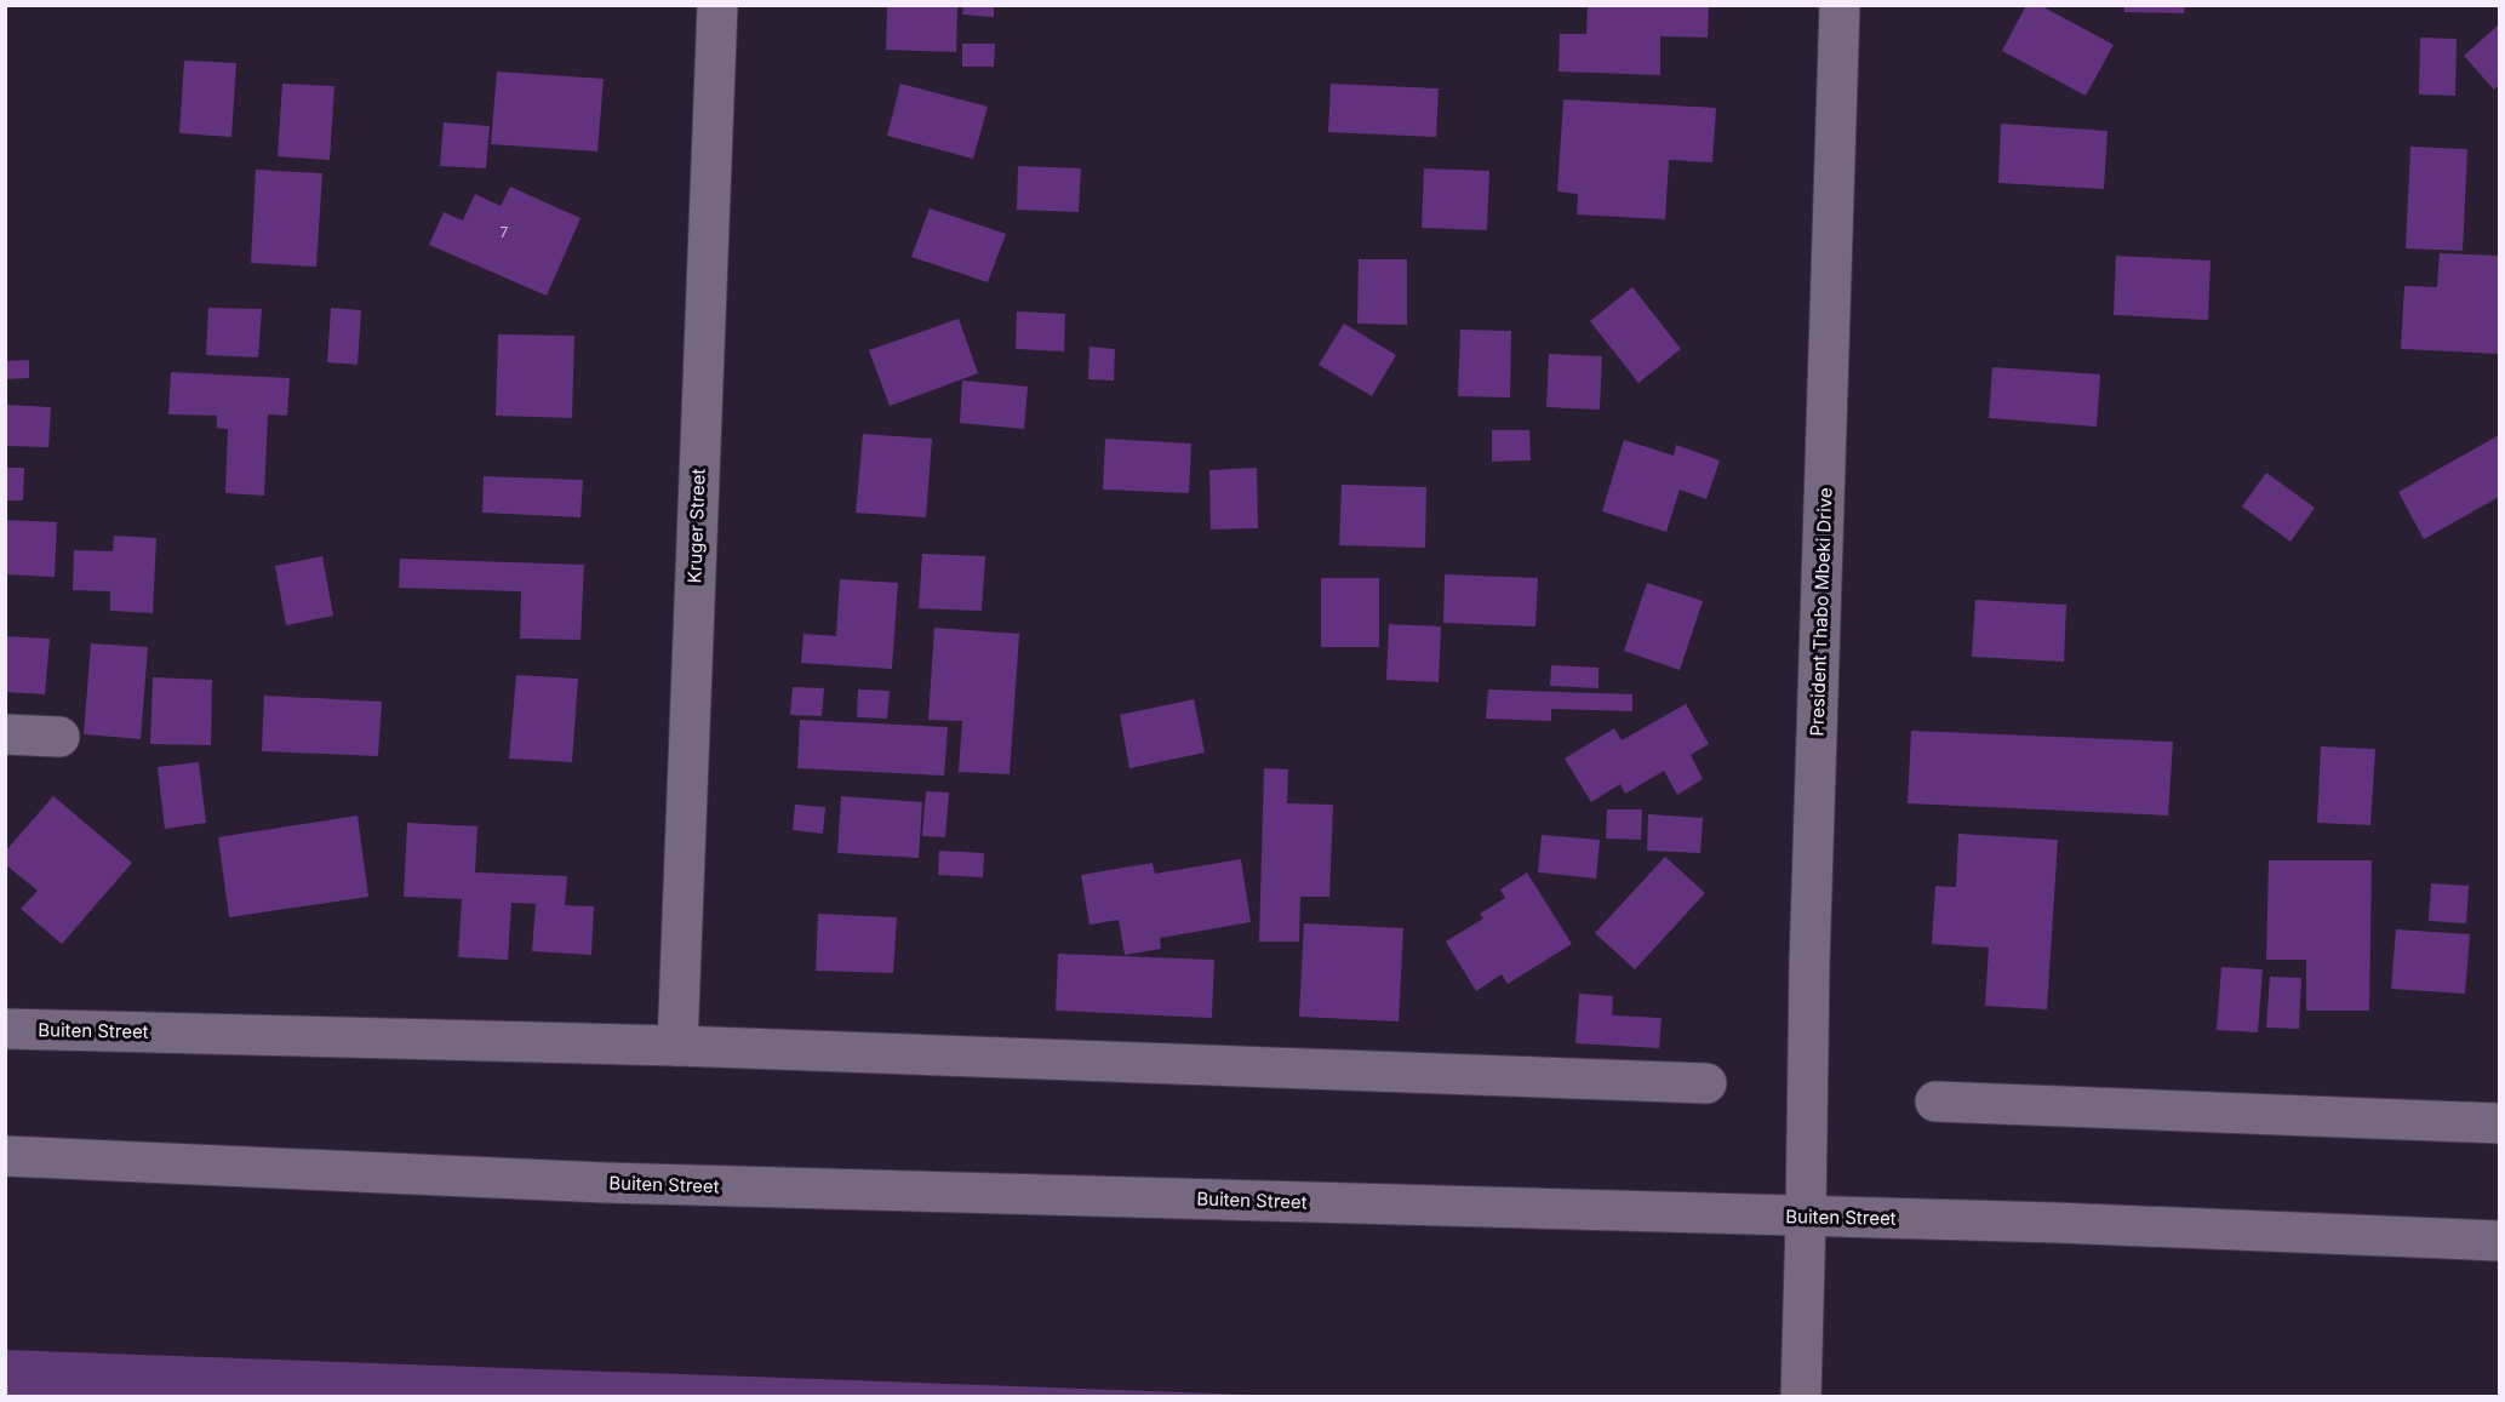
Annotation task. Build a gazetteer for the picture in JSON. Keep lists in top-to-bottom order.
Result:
{
  "streets": {
    "street": ["Kruger Street", "President Thabo Mbeki Drive", "Buiten Street"]
  },
  "crossings": [
    ["Kruger Street", "Buiten Street"],
    ["President Thabo Mbeki Drive", "Buiten Street"]
  ],
  "house_numbers": ["7"]
}
